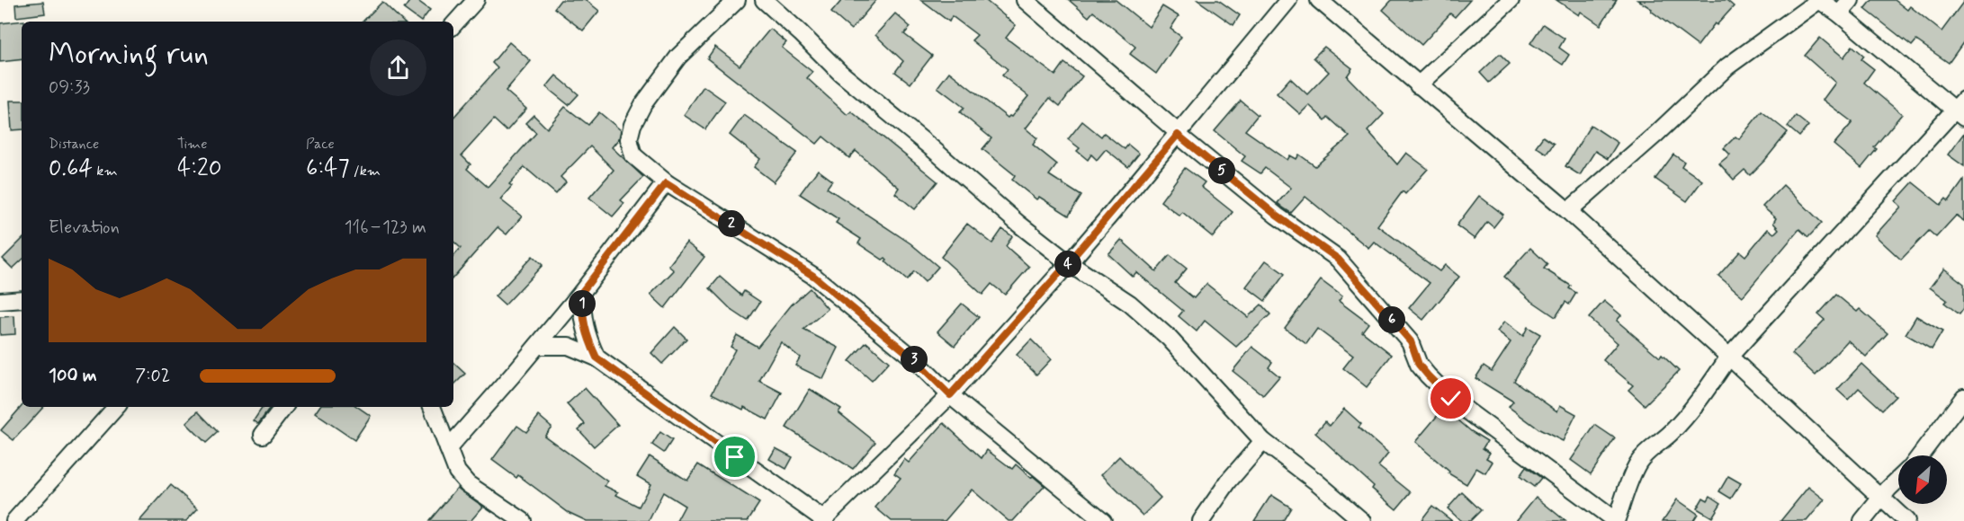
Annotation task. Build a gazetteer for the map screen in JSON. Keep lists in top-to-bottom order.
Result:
{
  "north": "bottom left",
  "page": {
    "heading": ["Morning run", "09:33"],
    "stats": [
      ["Distance", "0.64 km"],
      ["Time", "4:20"],
      ["Pace", "6:47 /km"]
    ],
    "pins": [
      "5",
      "2",
      "4",
      "1",
      "6",
      "3"
    ],
    "chart": ["Elevation", "116–123 m"],
    "list": [
      {
        "name": "100 m",
        "note": "7:02"
      }
    ]
  }
}
